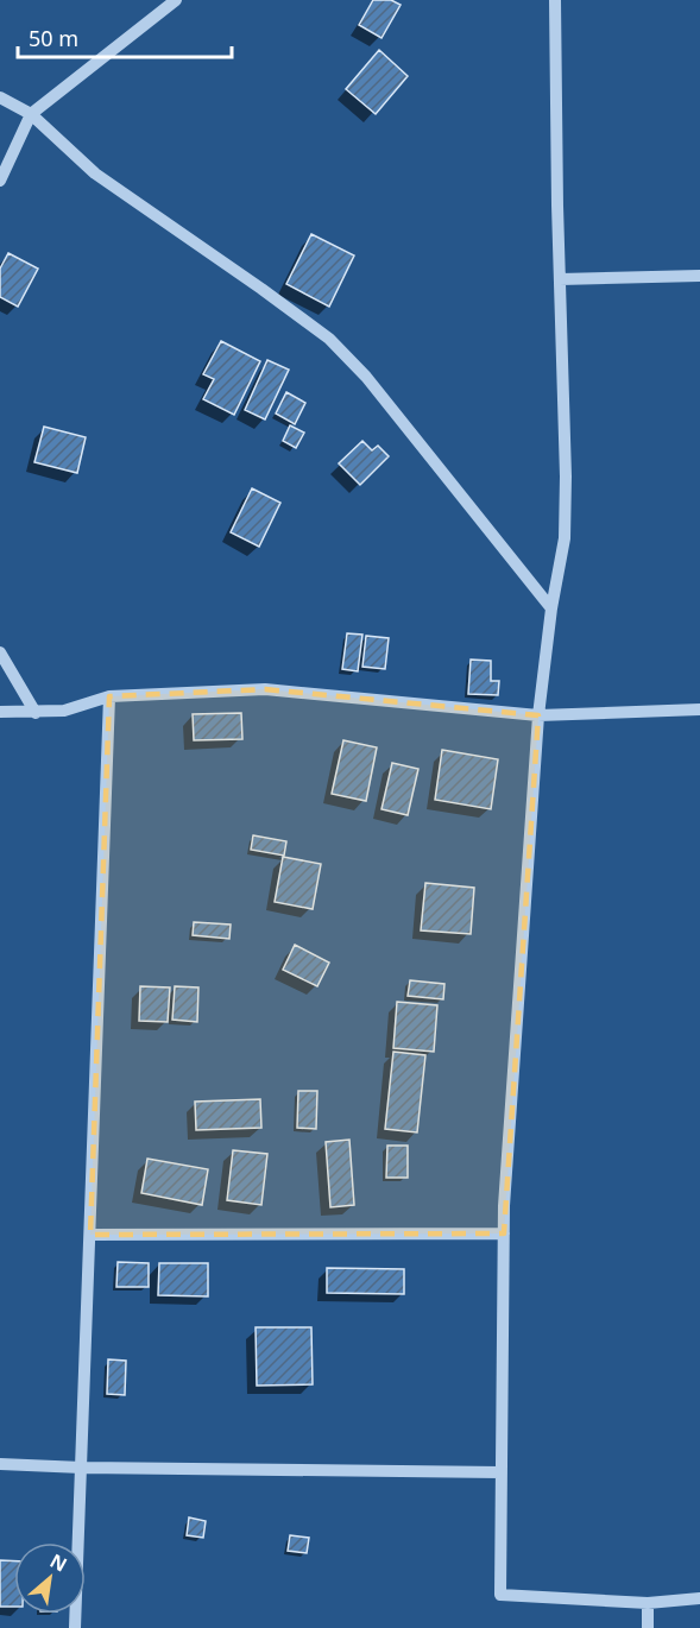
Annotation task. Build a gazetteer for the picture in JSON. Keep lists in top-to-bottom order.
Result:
{
  "scale_bar": "50 m",
  "north": "top right"
}
